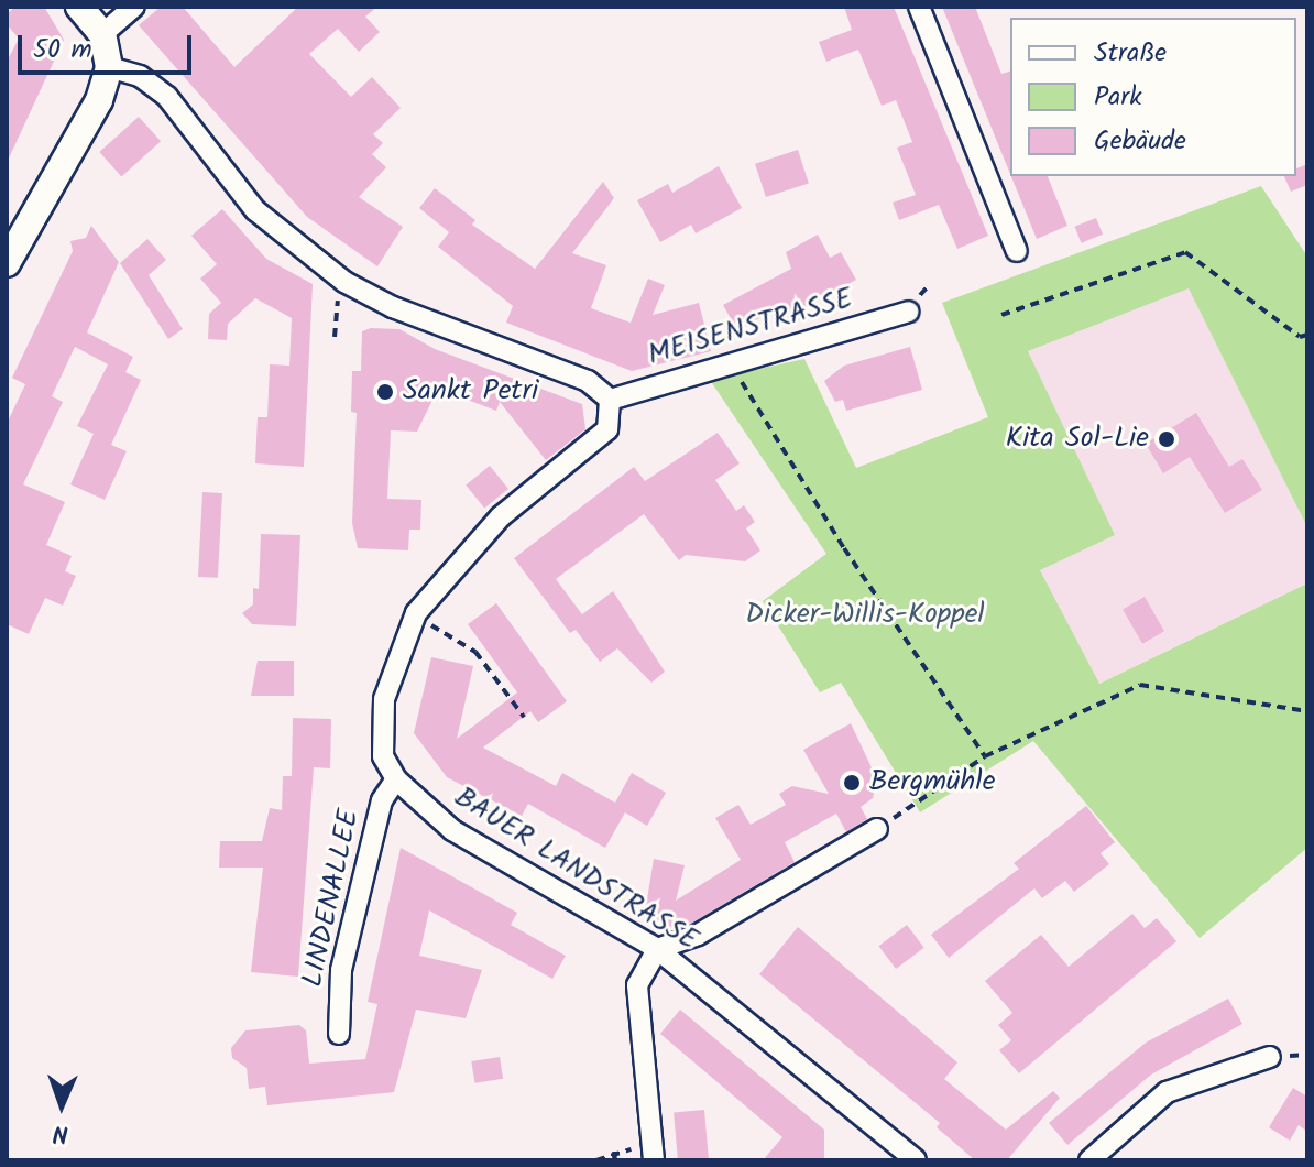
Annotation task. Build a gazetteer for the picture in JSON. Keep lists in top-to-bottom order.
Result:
{
  "streets": {
    "street": ["MEISENSTRASSE", "BAUER LANDSTRASSE", "LINDENALLEE"]
  },
  "crossings": [
    ["MEISENSTRASSE", "BAUER LANDSTRASSE"],
    ["BAUER LANDSTRASSE", "LINDENALLEE"]
  ],
  "parks": ["Dicker-Willis-Koppel"],
  "places": ["Sankt Petri", "Kita Sol-Lie", "Bergmühle"],
  "legend": ["Straße", "Park", "Gebäude"],
  "scale_bar": "50 m",
  "north": "bottom"
}
